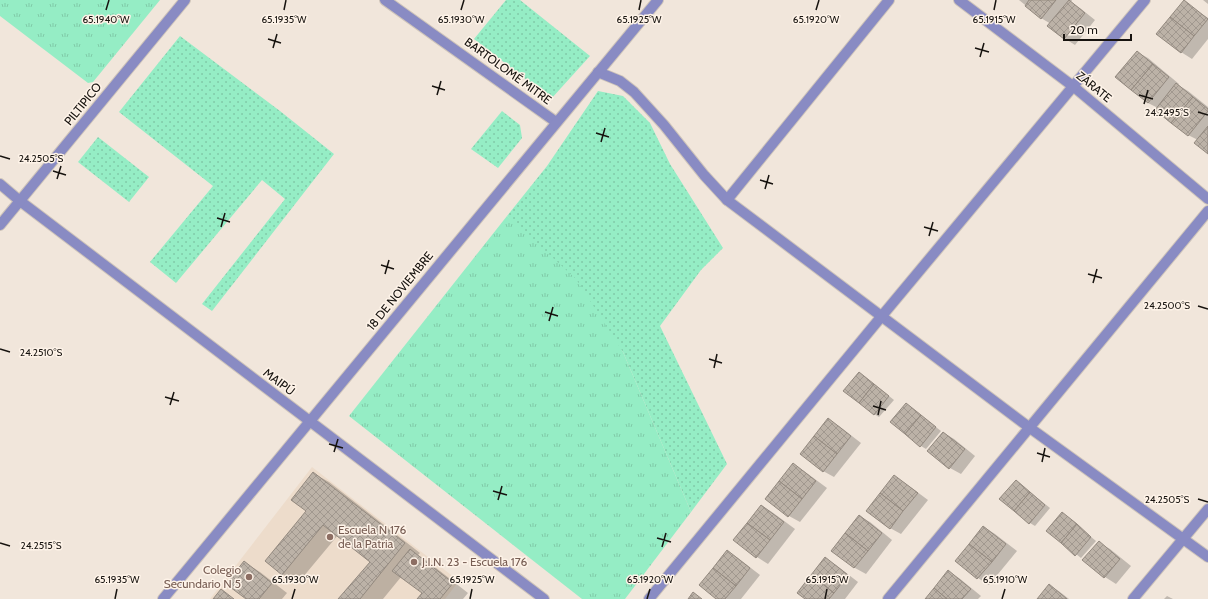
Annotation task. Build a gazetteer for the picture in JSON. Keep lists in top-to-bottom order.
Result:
{
  "streets": {
    "street": [
      "BARTOLOMÉ MITRE",
      "ZÁRATE",
      "PILTIPICO",
      "18 DE NOVIEMBRE",
      "MAIPÚ"
    ]
  },
  "crossings": [
    ["BARTOLOMÉ MITRE", "18 DE NOVIEMBRE"],
    ["PILTIPICO", "MAIPÚ"],
    ["18 DE NOVIEMBRE", "MAIPÚ"]
  ],
  "places": ["Escuela N 176 de la Patria", "J.I.N. 23 - Escuela 176", "Colegio Secundario N 5"],
  "scale_bar": "20 m",
  "coordinates": [
    "65.1940°W",
    "65.1935°W",
    "65.1930°W",
    "65.1925°W",
    "65.1920°W",
    "65.1915°W",
    "24.2495°S",
    "24.2505°S",
    "24.2500°S",
    "24.2510°S",
    "24.2515°S",
    "65.1910°W"
  ]
}
